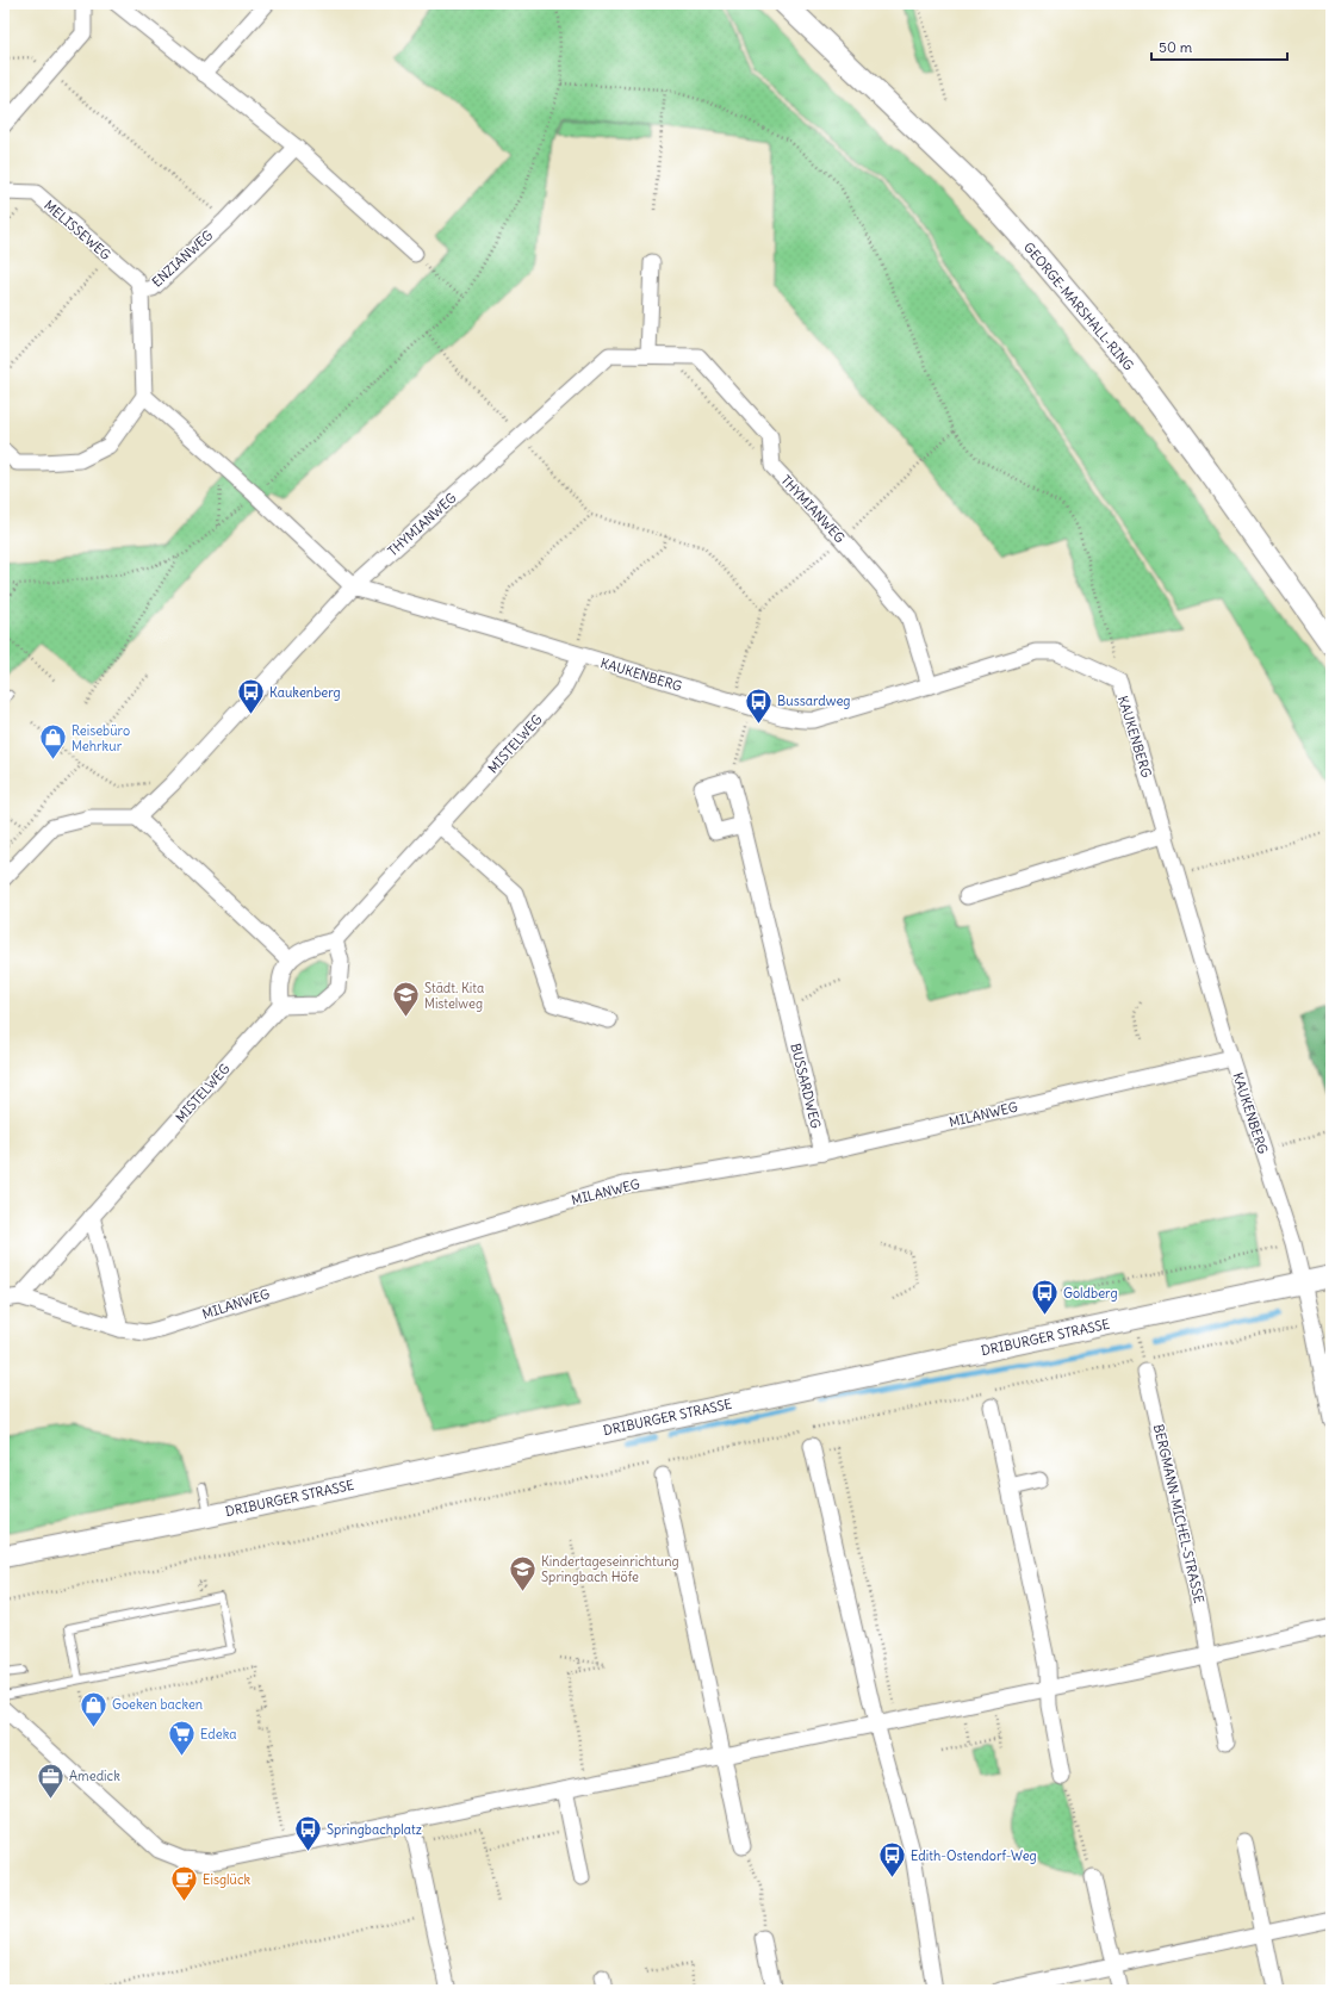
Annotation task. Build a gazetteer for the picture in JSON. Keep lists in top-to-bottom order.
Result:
{
  "streets": {
    "main road": ["GEORGE-MARSHALL-RING", "DRIBURGER STRASSE"],
    "street": [
      "MELISSEWEG",
      "ENZIANWEG",
      "THYMIANWEG",
      "KAUKENBERG",
      "MISTELWEG",
      "BUSSARDWEG",
      "MILANWEG",
      "BERGMANN-MICHEL-STRASSE"
    ]
  },
  "crossings": [
    ["MELISSEWEG", "ENZIANWEG"],
    ["THYMIANWEG", "KAUKENBERG"],
    ["KAUKENBERG", "MISTELWEG"],
    ["KAUKENBERG", "MILANWEG"],
    ["KAUKENBERG", "DRIBURGER STRASSE"],
    ["MISTELWEG", "MILANWEG"],
    ["BUSSARDWEG", "MILANWEG"]
  ],
  "places": {
    "bus stop": [
      "Kaukenberg",
      "Bussardweg",
      "Goldberg",
      "Springbachplatz",
      "Edith-Ostendorf-Weg"
    ],
    "shop": ["Reisebüro Mehrkur", "Goeken backen"],
    "school or university": ["Städt. Kita Mistelweg", "Kindertageseinrichtung Springbach Höfe"],
    "supermarket": ["Edeka"],
    "office": ["Amedick"],
    "cafe": ["Eisglück"]
  },
  "scale_bar": "50 m"
}
